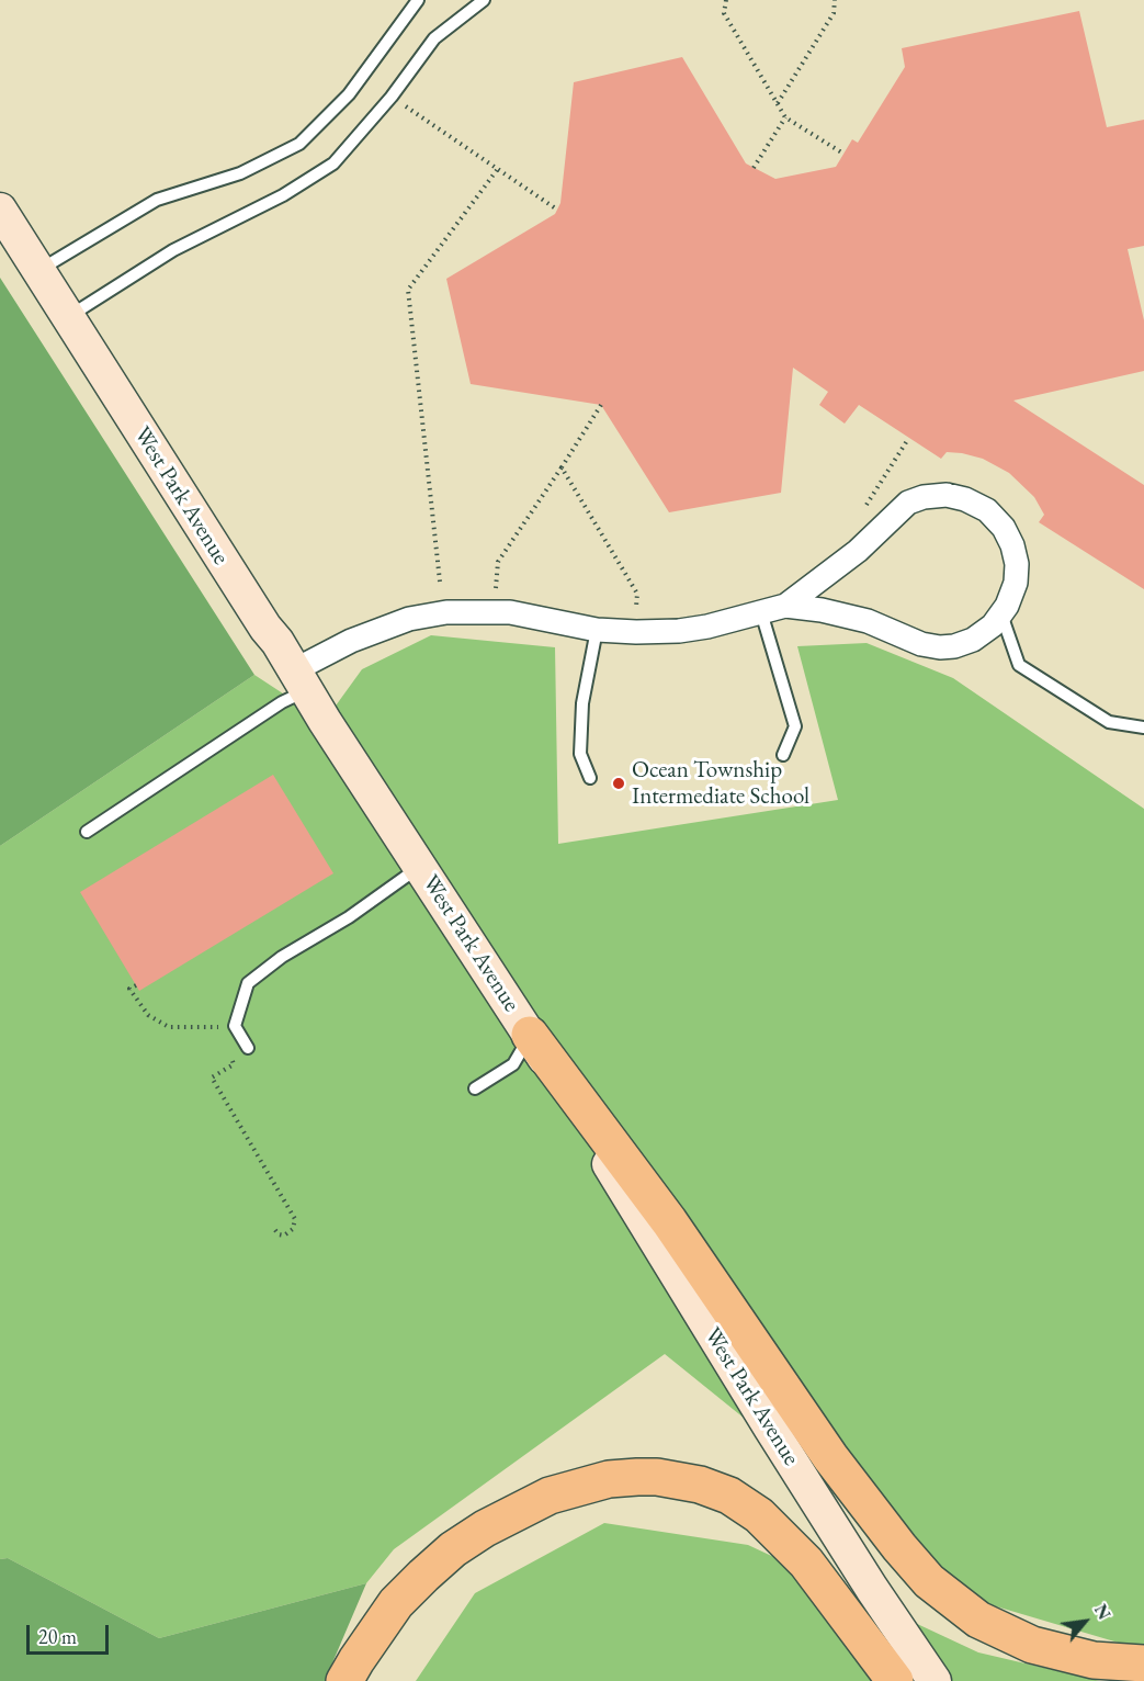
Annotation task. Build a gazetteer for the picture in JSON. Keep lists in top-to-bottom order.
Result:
{
  "streets": {
    "street": ["West Park Avenue"]
  },
  "places": ["Ocean Township Intermediate School"],
  "scale_bar": "20 m",
  "north": "top right"
}
